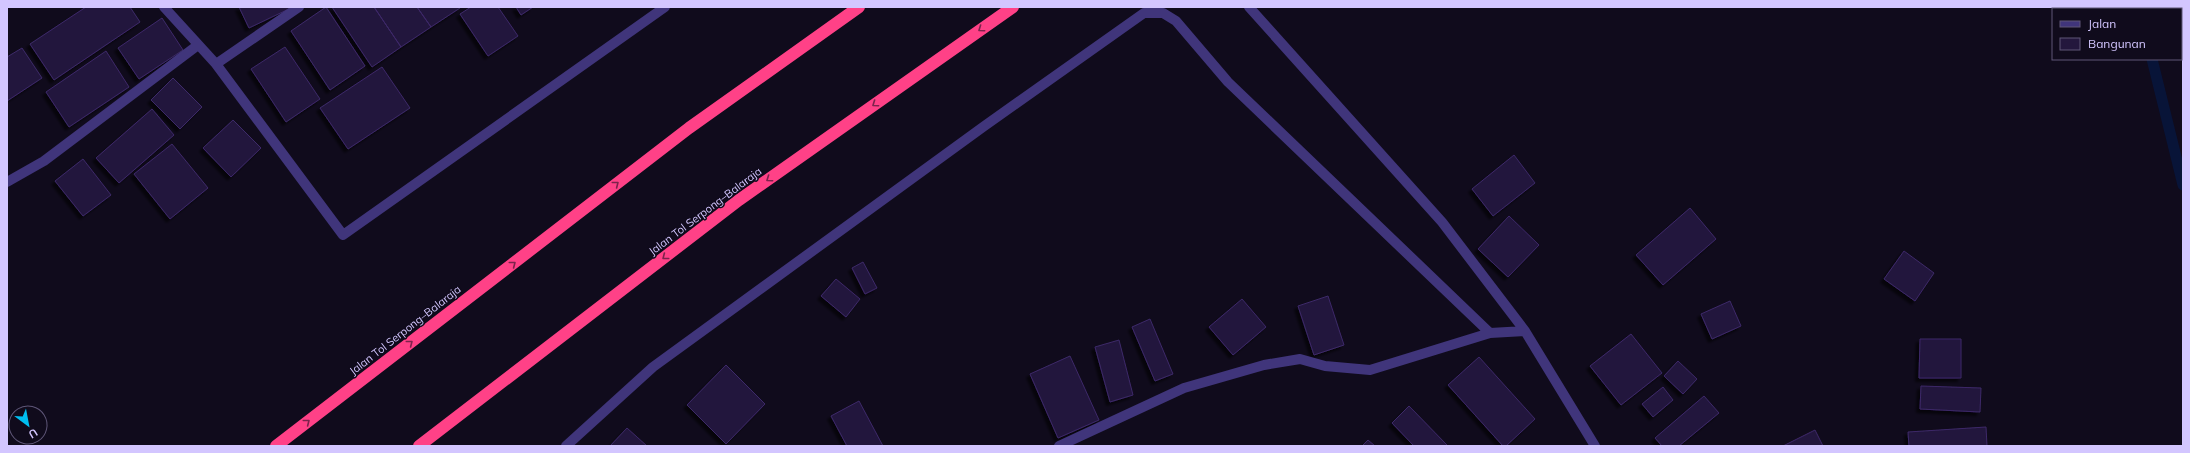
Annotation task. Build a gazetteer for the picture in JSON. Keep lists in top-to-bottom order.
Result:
{
  "streets": {
    "highway": ["Jalan Tol Serpong–Balaraja"]
  },
  "legend": ["Jalan", "Bangunan"],
  "north": "bottom right"
}
